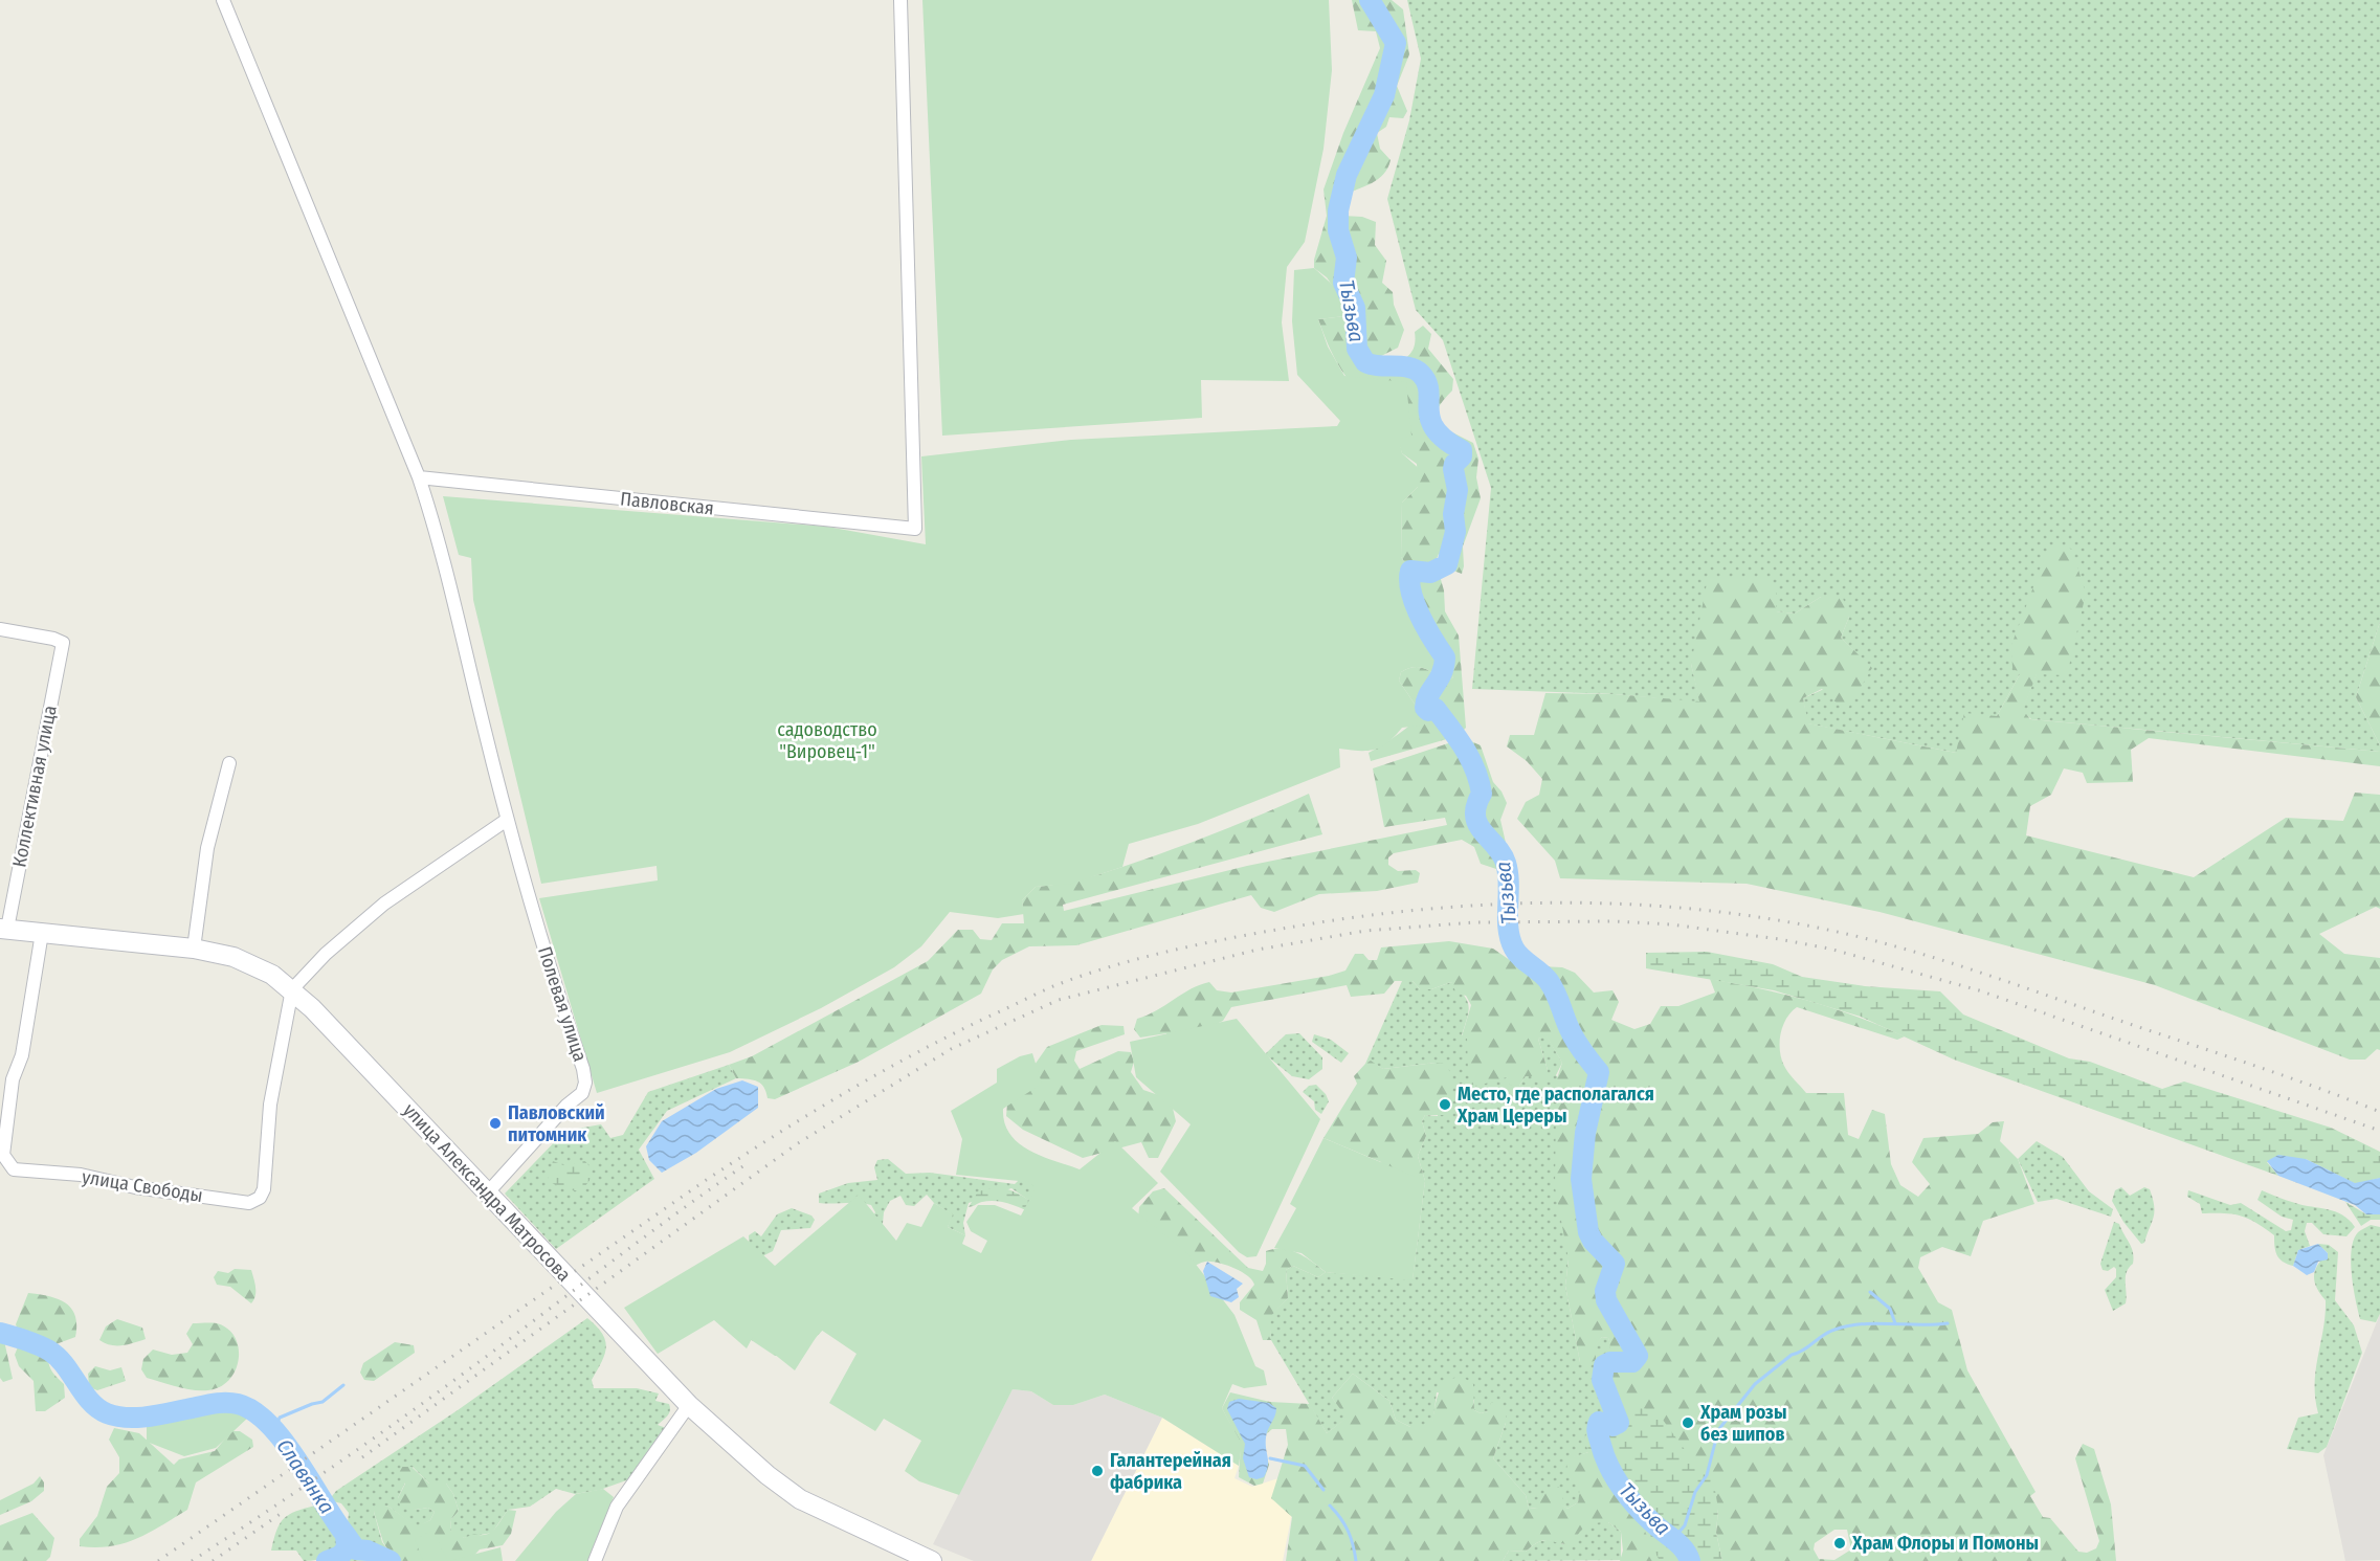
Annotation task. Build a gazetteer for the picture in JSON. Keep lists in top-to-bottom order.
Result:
{
  "streets": {
    "main road": ["улица Александра Матросова"],
    "street": [
      "Павловская",
      "Коллективная улица",
      "Полевая улица",
      "улица Свободы"
    ]
  },
  "crossings": [
    ["Коллективная улица", "улица Александра Матросова"],
    ["Полевая улица", "улица Александра Матросова"],
    ["улица Свободы", "улица Александра Матросова"]
  ],
  "water": ["Тызьва", "Славянка"],
  "parks": ["садоводство \"Вировец-1\""],
  "places": [
    "Место, где располагался Храм Цереры",
    "Павловский питомник",
    "Храм розы без шипов",
    "Галантерейная фабрика",
    "Храм Флоры и Помоны"
  ]
}
